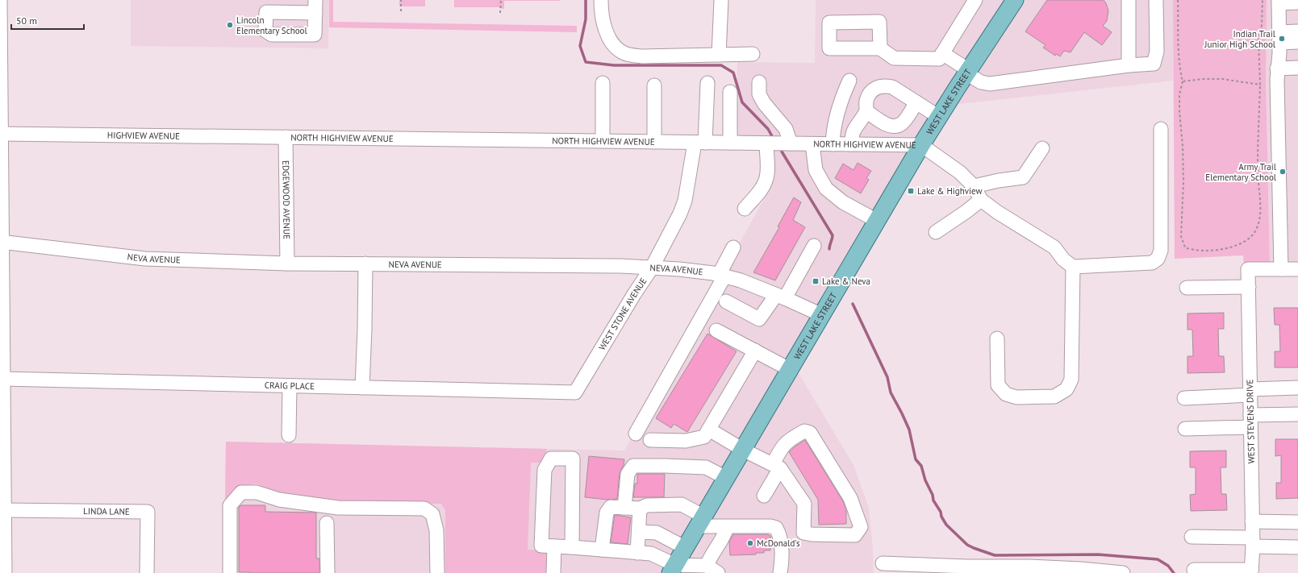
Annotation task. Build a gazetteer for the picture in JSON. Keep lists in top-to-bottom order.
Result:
{
  "streets": {
    "main road": ["WEST LAKE STREET"],
    "street": [
      "HIGHVIEW AVENUE",
      "NORTH HIGHVIEW AVENUE",
      "EDGEWOOD AVENUE",
      "NEVA AVENUE",
      "WEST STONE AVENUE",
      "CRAIG PLACE",
      "WEST STEVENS DRIVE",
      "LINDA LANE"
    ]
  },
  "crossings": [
    ["WEST LAKE STREET", "NORTH HIGHVIEW AVENUE"],
    ["WEST LAKE STREET", "NEVA AVENUE"],
    ["HIGHVIEW AVENUE", "NORTH HIGHVIEW AVENUE"],
    ["HIGHVIEW AVENUE", "EDGEWOOD AVENUE"],
    ["NORTH HIGHVIEW AVENUE", "EDGEWOOD AVENUE"],
    ["NORTH HIGHVIEW AVENUE", "WEST STONE AVENUE"],
    ["EDGEWOOD AVENUE", "NEVA AVENUE"],
    ["NEVA AVENUE", "WEST STONE AVENUE"],
    ["WEST STONE AVENUE", "CRAIG PLACE"]
  ],
  "places": {
    "other": [
      "Lincoln Elementary School",
      "Indian Trail Junior High School",
      "Army Trail Elementary School",
      "McDonald's"
    ],
    "transit": ["Lake & Highview", "Lake & Neva"]
  },
  "scale_bar": "50 m"
}
